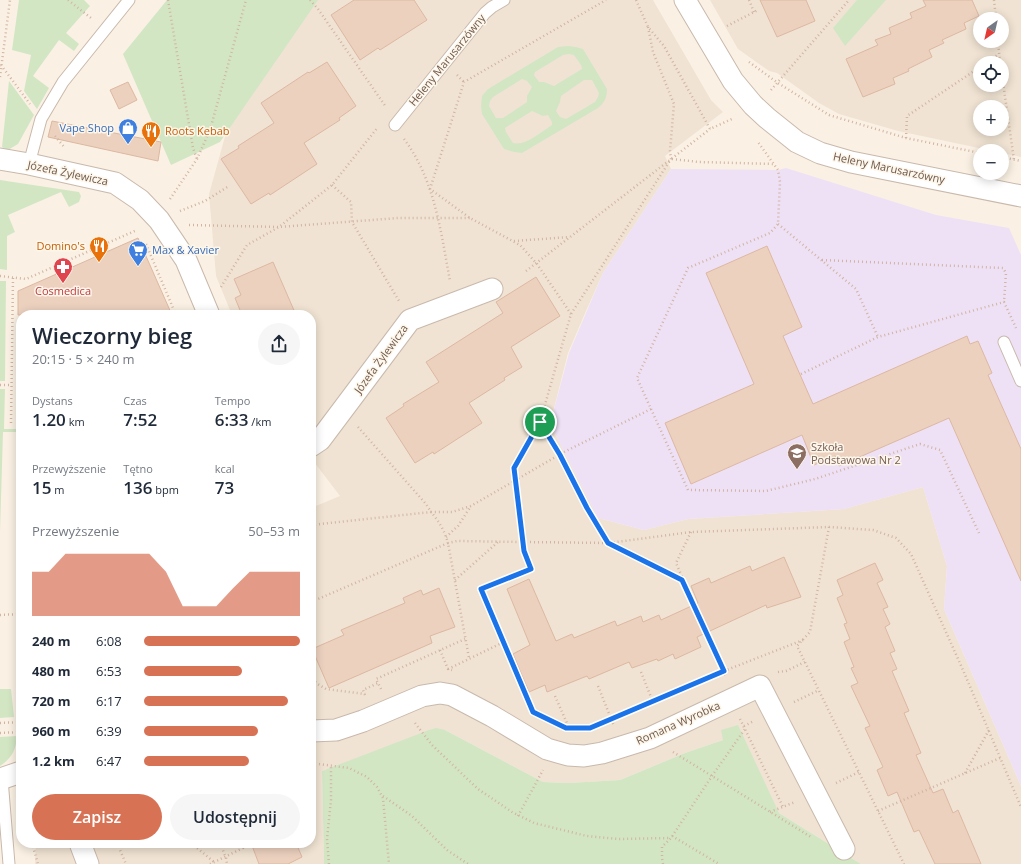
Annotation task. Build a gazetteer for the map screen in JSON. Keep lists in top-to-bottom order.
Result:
{
  "streets": {
    "street": ["Heleny Marusarzówny", "Józefa Żylewicza", "Romana Wyrobka"]
  },
  "places": {
    "shop": ["Vape Shop"],
    "restaurant": ["Roots Kebab", "Domino's"],
    "supermarket": ["Max & Xavier"],
    "pharmacy": ["Cosmedica"],
    "school or university": ["Szkoła Podstawowa Nr 2"]
  },
  "north": "bottom left",
  "page": {
    "map_buttons": ["+", "−"],
    "heading": ["Wieczorny bieg", "20:15 · 5 × 240 m"],
    "stats": [
      ["Dystans", "1.20 km"],
      ["Czas", "7:52"],
      ["Tempo", "6:33 /km"],
      ["Przewyższenie", "15 m"],
      ["Tętno", "136 bpm"],
      ["kcal", "73"]
    ],
    "chart": ["Przewyższenie", "50–53 m"],
    "list": [
      {
        "name": "240 m",
        "note": "6:08"
      },
      {
        "name": "480 m",
        "note": "6:53"
      },
      {
        "name": "720 m",
        "note": "6:17"
      },
      {
        "name": "960 m",
        "note": "6:39"
      },
      {
        "name": "1.2 km",
        "note": "6:47"
      }
    ],
    "buttons": ["Zapisz", "Udostępnij"]
  }
}
